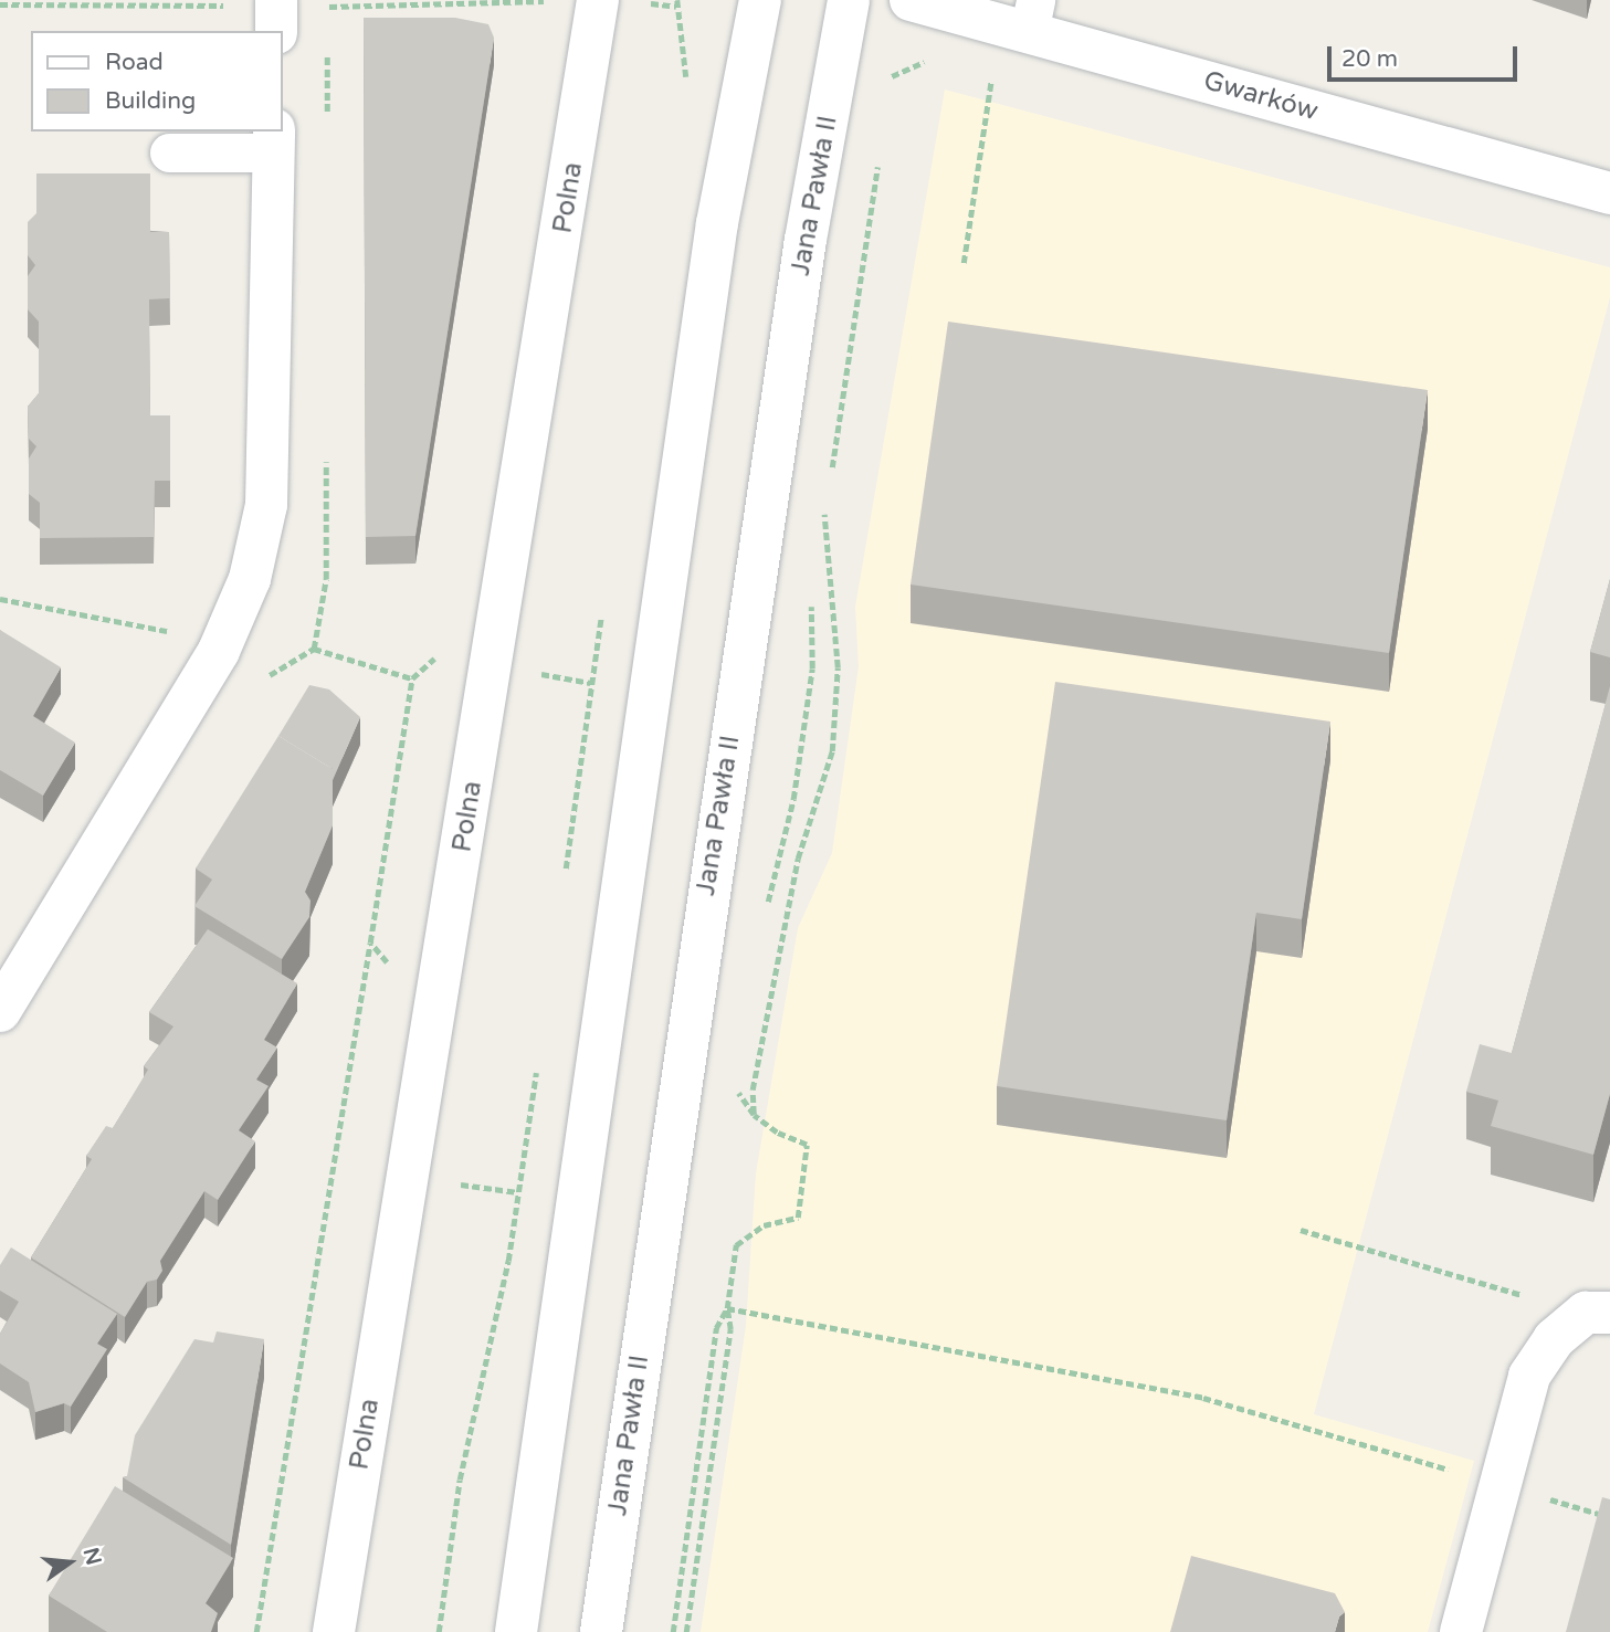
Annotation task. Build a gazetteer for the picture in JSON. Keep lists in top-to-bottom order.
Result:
{
  "streets": {
    "street": ["Gwarków", "Jana Pawła II", "Polna"]
  },
  "legend": ["Road", "Building"],
  "scale_bar": "20 m",
  "north": "right"
}
